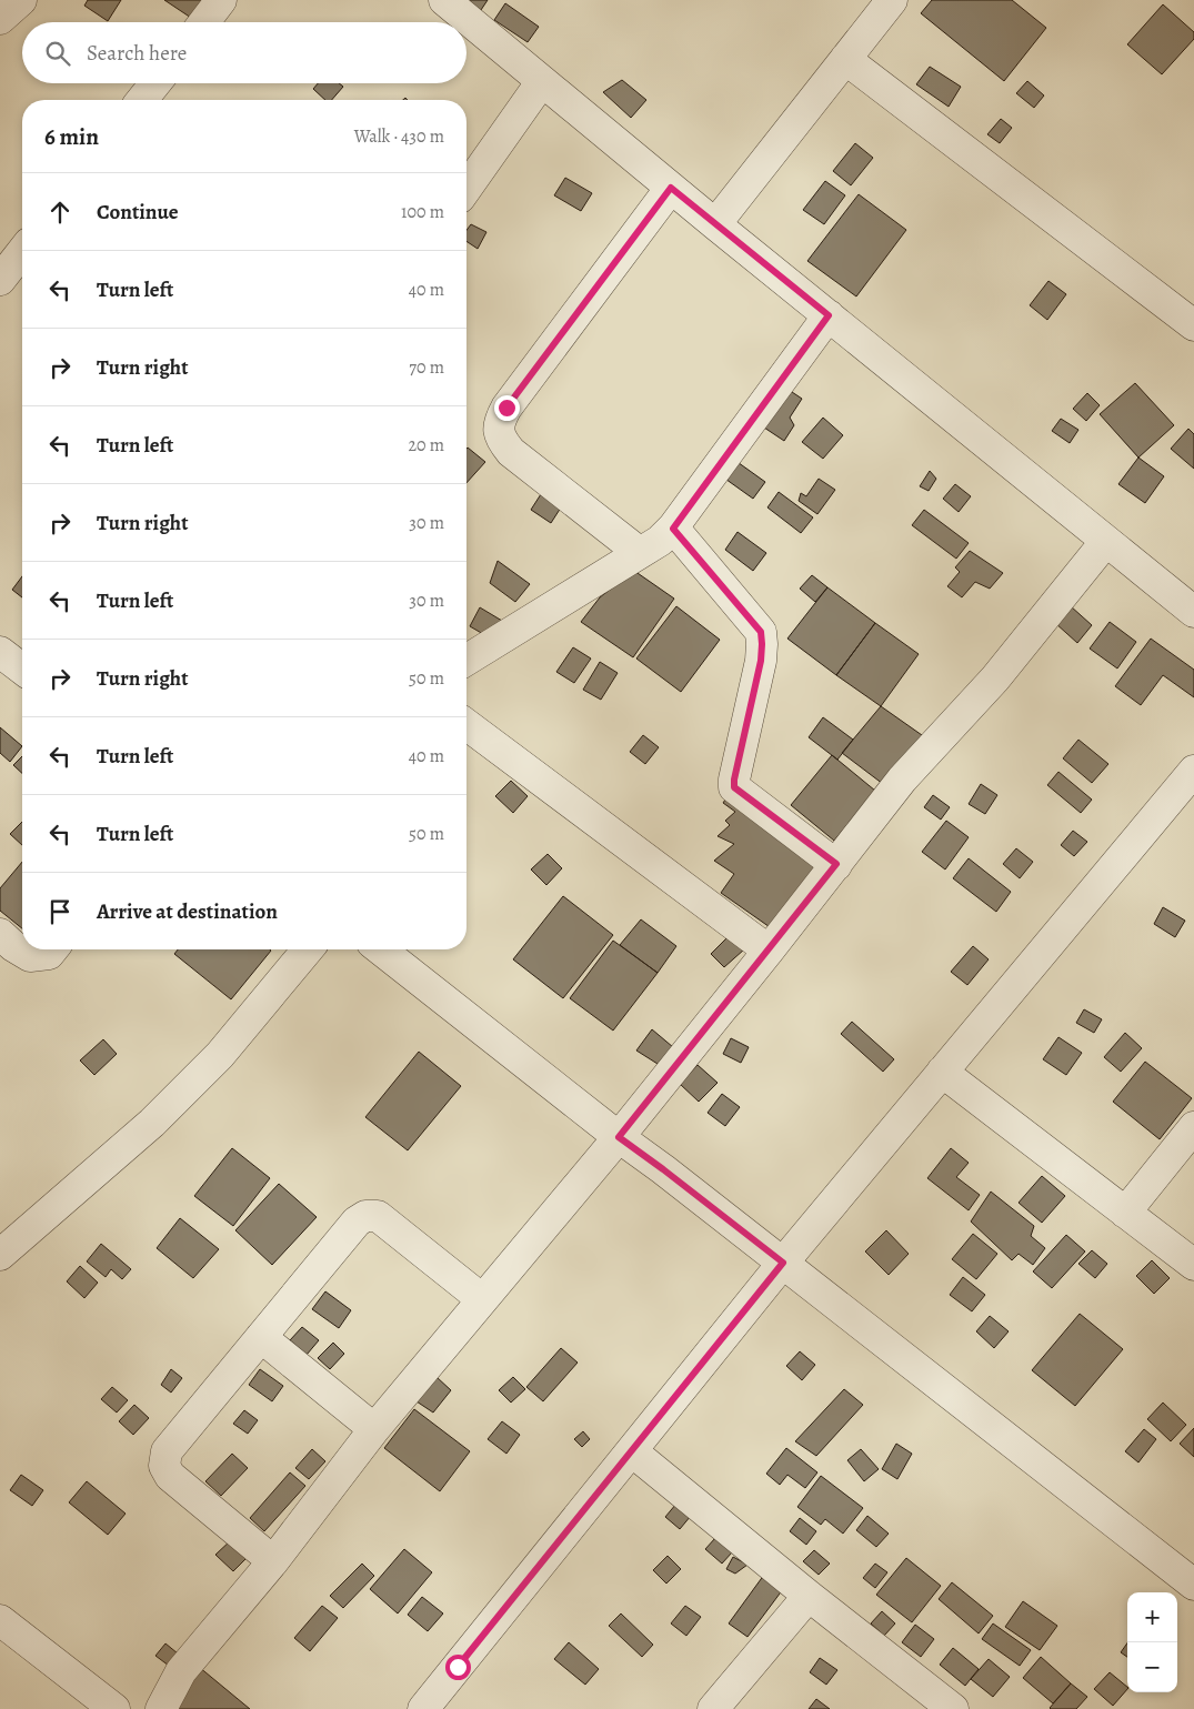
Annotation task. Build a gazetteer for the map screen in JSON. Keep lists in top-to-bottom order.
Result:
{
  "page": {
    "search": "Search here",
    "heading": ["6 min", "Walk · 430 m"],
    "list": [
      ["Continue", "100 m"],
      ["Turn left", "40 m"],
      ["Turn right", "70 m"],
      ["Turn left", "20 m"],
      ["Turn right", "30 m"],
      ["Turn left", "30 m"],
      ["Turn right", "50 m"],
      ["Turn left", "40 m"],
      ["Turn left", "50 m"],
      "Arrive at destination"
    ],
    "map_buttons": ["+", "−"]
  }
}
